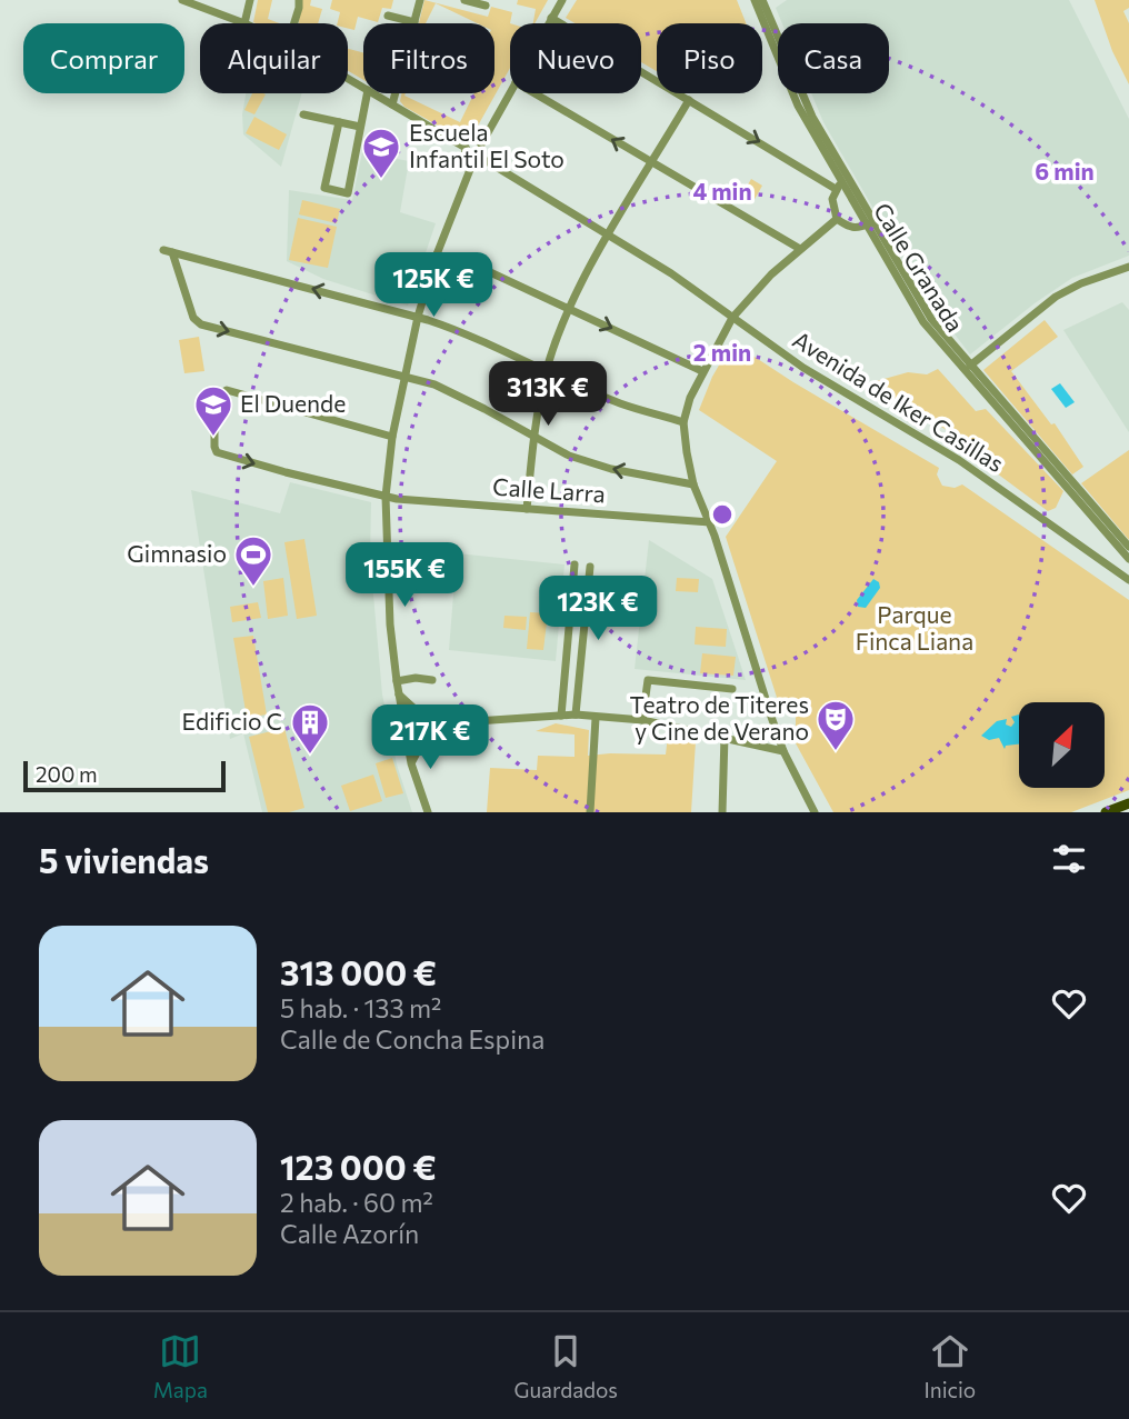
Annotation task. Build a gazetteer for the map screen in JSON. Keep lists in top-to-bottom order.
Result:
{
  "streets": {
    "street": ["Calle Granada", "Avenida de Iker Casillas", "Calle Larra"]
  },
  "parks": ["Parque Finca Liana"],
  "places": {
    "school or university": ["Escuela Infantil El Soto", "El Duende"],
    "sports": ["Gimnasio"],
    "theatre": ["Teatro de Titeres y Cine de Verano"],
    "building": ["Edificio C"]
  },
  "scale_bar": "200 m",
  "north": "top right",
  "page": {
    "chip": [
      "Comprar",
      "Alquilar",
      "Filtros",
      "Nuevo",
      "Piso",
      "Casa"
    ],
    "price": [
      "125K €",
      "313K €",
      "155K €",
      "123K €",
      "217K €"
    ],
    "scale": "200 m",
    "heading": "5 viviendas",
    "list": [
      {
        "name": "313 000 €",
        "note": "5 hab. · 133 m² · Calle de Concha Espina"
      },
      {
        "name": "123 000 €",
        "note": "2 hab. · 60 m² · Calle Azorín"
      }
    ],
    "tabs": ["Mapa", "Guardados", "Inicio"]
  },
  "rings": ["6 min", "4 min", "2 min"]
}
